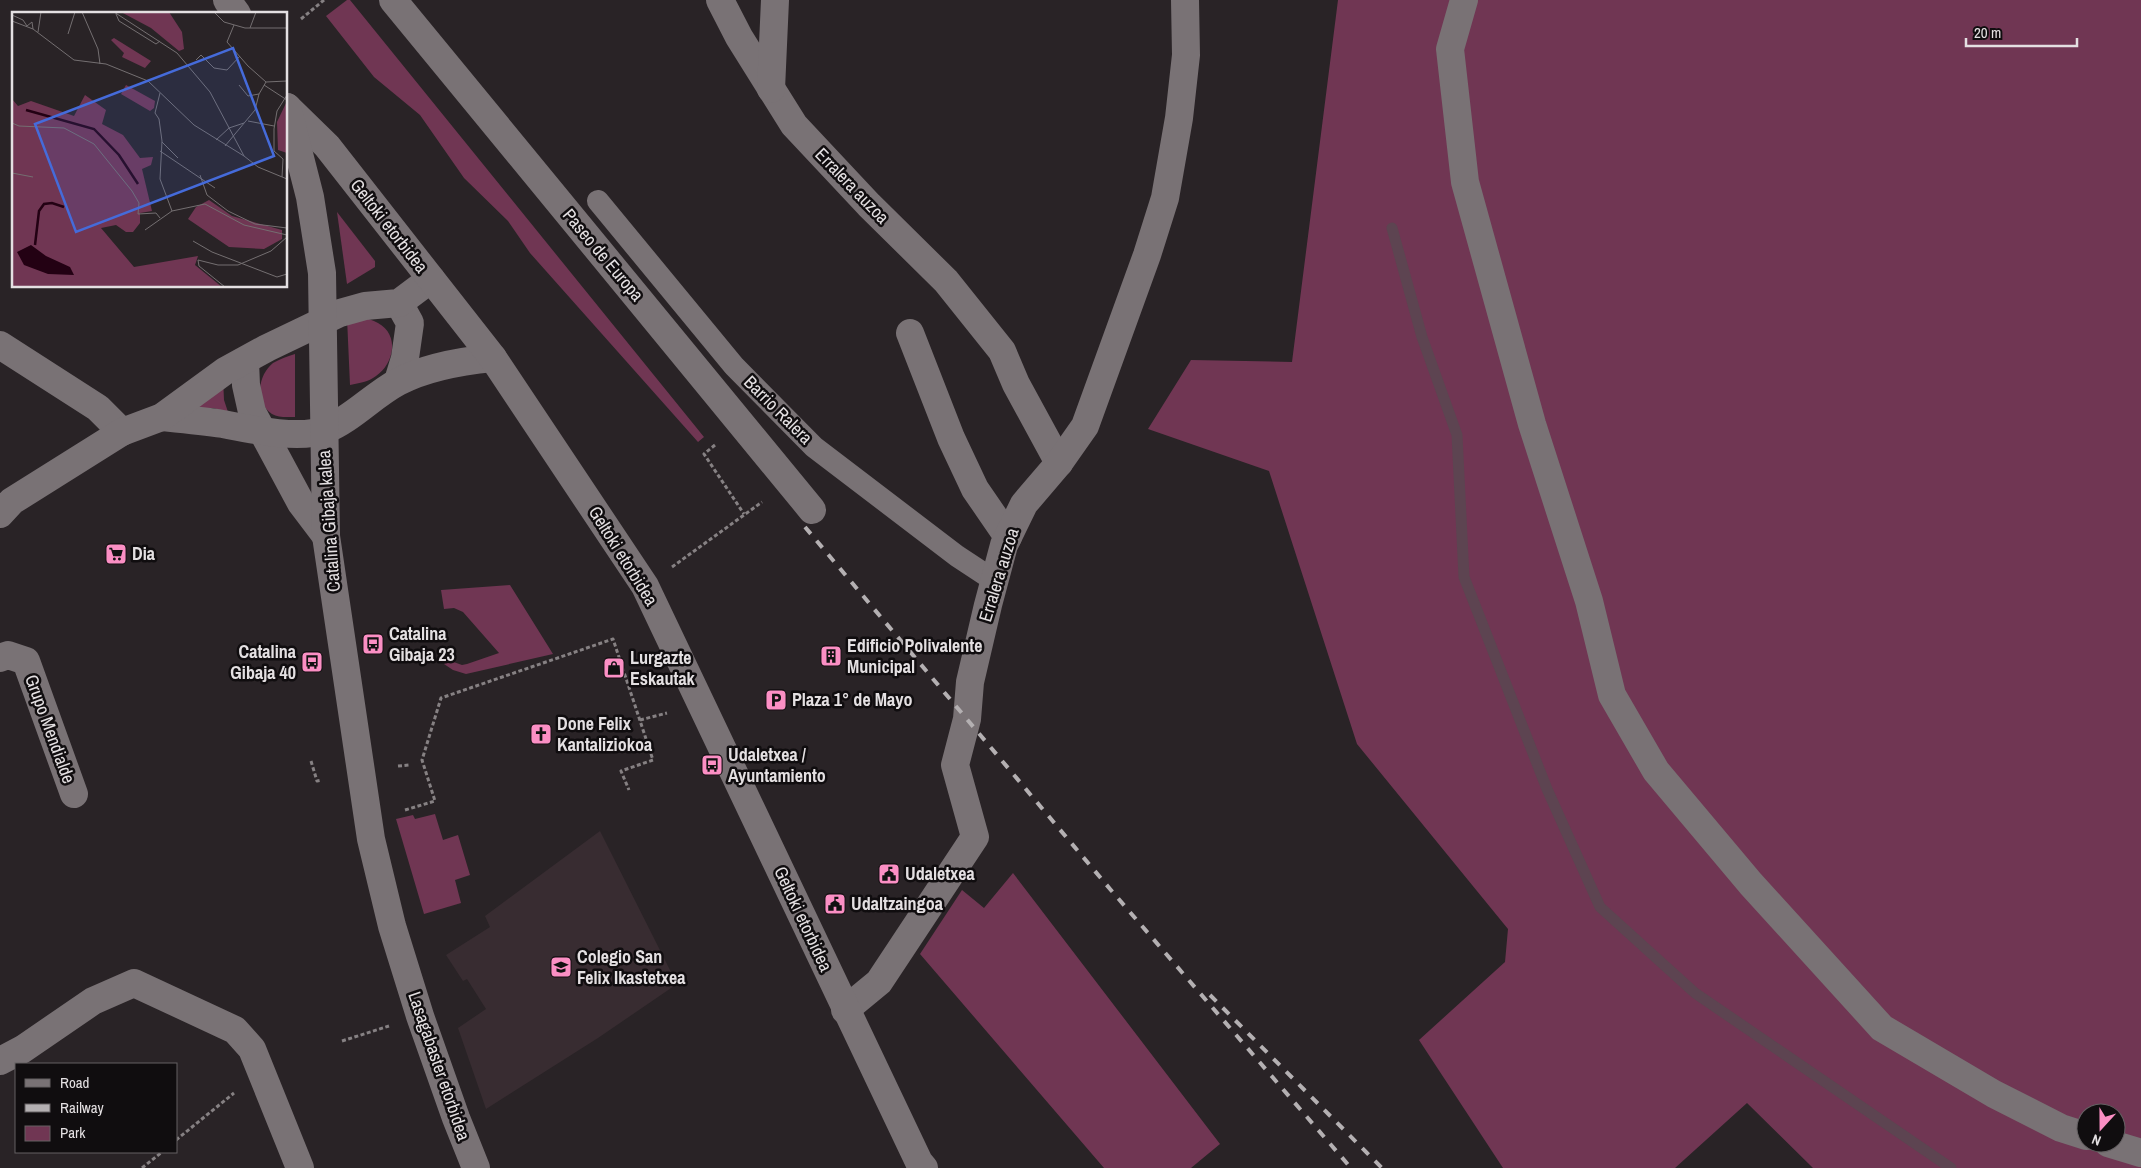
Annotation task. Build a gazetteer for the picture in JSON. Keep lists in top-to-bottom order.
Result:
{
  "streets": {
    "street": [
      "Erralera auzoa",
      "Geltoki etorbidea",
      "Paseo de Europa",
      "Catalina Gibaja kalea",
      "Grupo Mendialde",
      "Lasagabaster etorbidea"
    ],
    "lane": ["Barrio Ralera"]
  },
  "crossings": [
    ["Erralera auzoa", "Geltoki etorbidea"],
    ["Erralera auzoa", "Barrio Ralera"],
    ["Catalina Gibaja kalea", "Lasagabaster etorbidea"]
  ],
  "places": {
    "supermarket": ["Dia"],
    "bus stop": ["Catalina Gibaja 23", "Catalina Gibaja 40", "Udaletxea / Ayuntamiento"],
    "building": ["Edificio Polivalente Municipal"],
    "shop": ["Lurgazte Eskautak"],
    "parking": ["Plaza 1° de Mayo"],
    "church": ["Done Felix Kantaliziokoa"],
    "public building": ["Udaletxea", "Udaltzaingoa"],
    "school or university": ["Colegio San Felix Ikastetxea"]
  },
  "legend": ["Road", "Railway", "Park"],
  "scale_bar": "20 m",
  "north": "bottom"
}
